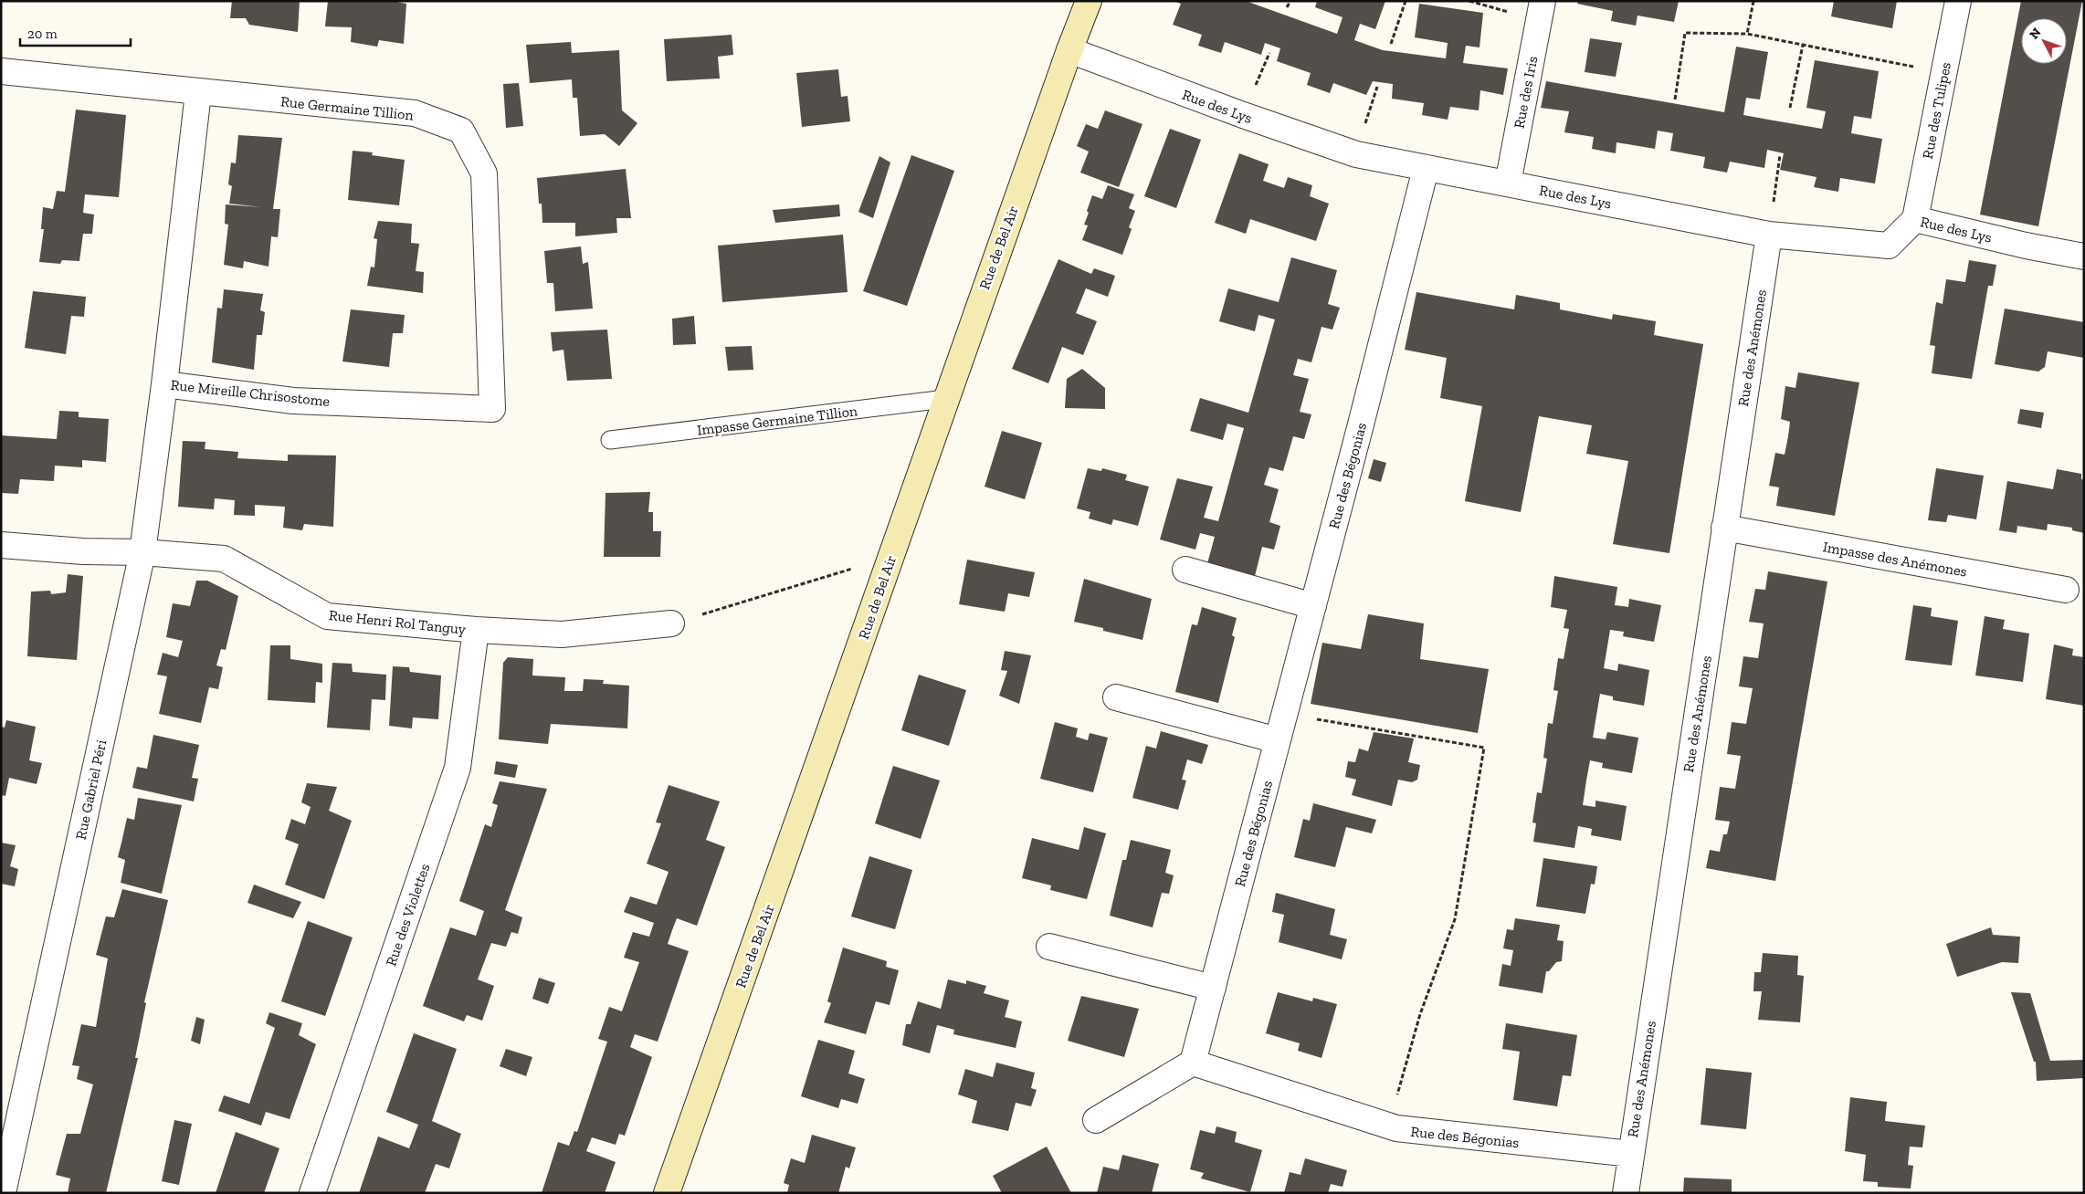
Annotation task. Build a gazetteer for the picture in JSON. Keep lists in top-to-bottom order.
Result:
{
  "streets": {
    "main road": ["Rue de Bel Air"],
    "street": [
      "Rue des Iris",
      "Rue des Lys",
      "Rue Germaine Tillion",
      "Rue des Tulipes",
      "Rue des Anémones",
      "Rue Mireille Chrisostome",
      "Rue des Bégonias",
      "Impasse des Anémones",
      "Rue Henri Rol Tanguy",
      "Rue Gabriel Péri",
      "Rue des Violettes"
    ],
    "lane": ["Impasse Germaine Tillion"]
  },
  "crossings": [
    ["Rue des Iris", "Rue des Lys"],
    ["Rue des Lys", "Rue des Tulipes"],
    ["Rue des Lys", "Rue de Bel Air"],
    ["Rue des Lys", "Rue des Anémones"],
    ["Rue des Lys", "Rue des Bégonias"],
    ["Rue Germaine Tillion", "Rue Mireille Chrisostome"],
    ["Rue de Bel Air", "Impasse Germaine Tillion"],
    ["Rue des Anémones", "Rue des Bégonias"],
    ["Rue des Anémones", "Impasse des Anémones"],
    ["Rue Mireille Chrisostome", "Rue Gabriel Péri"],
    ["Rue Henri Rol Tanguy", "Rue Gabriel Péri"],
    ["Rue Henri Rol Tanguy", "Rue des Violettes"]
  ],
  "scale_bar": "20 m",
  "north": "top left"
}
